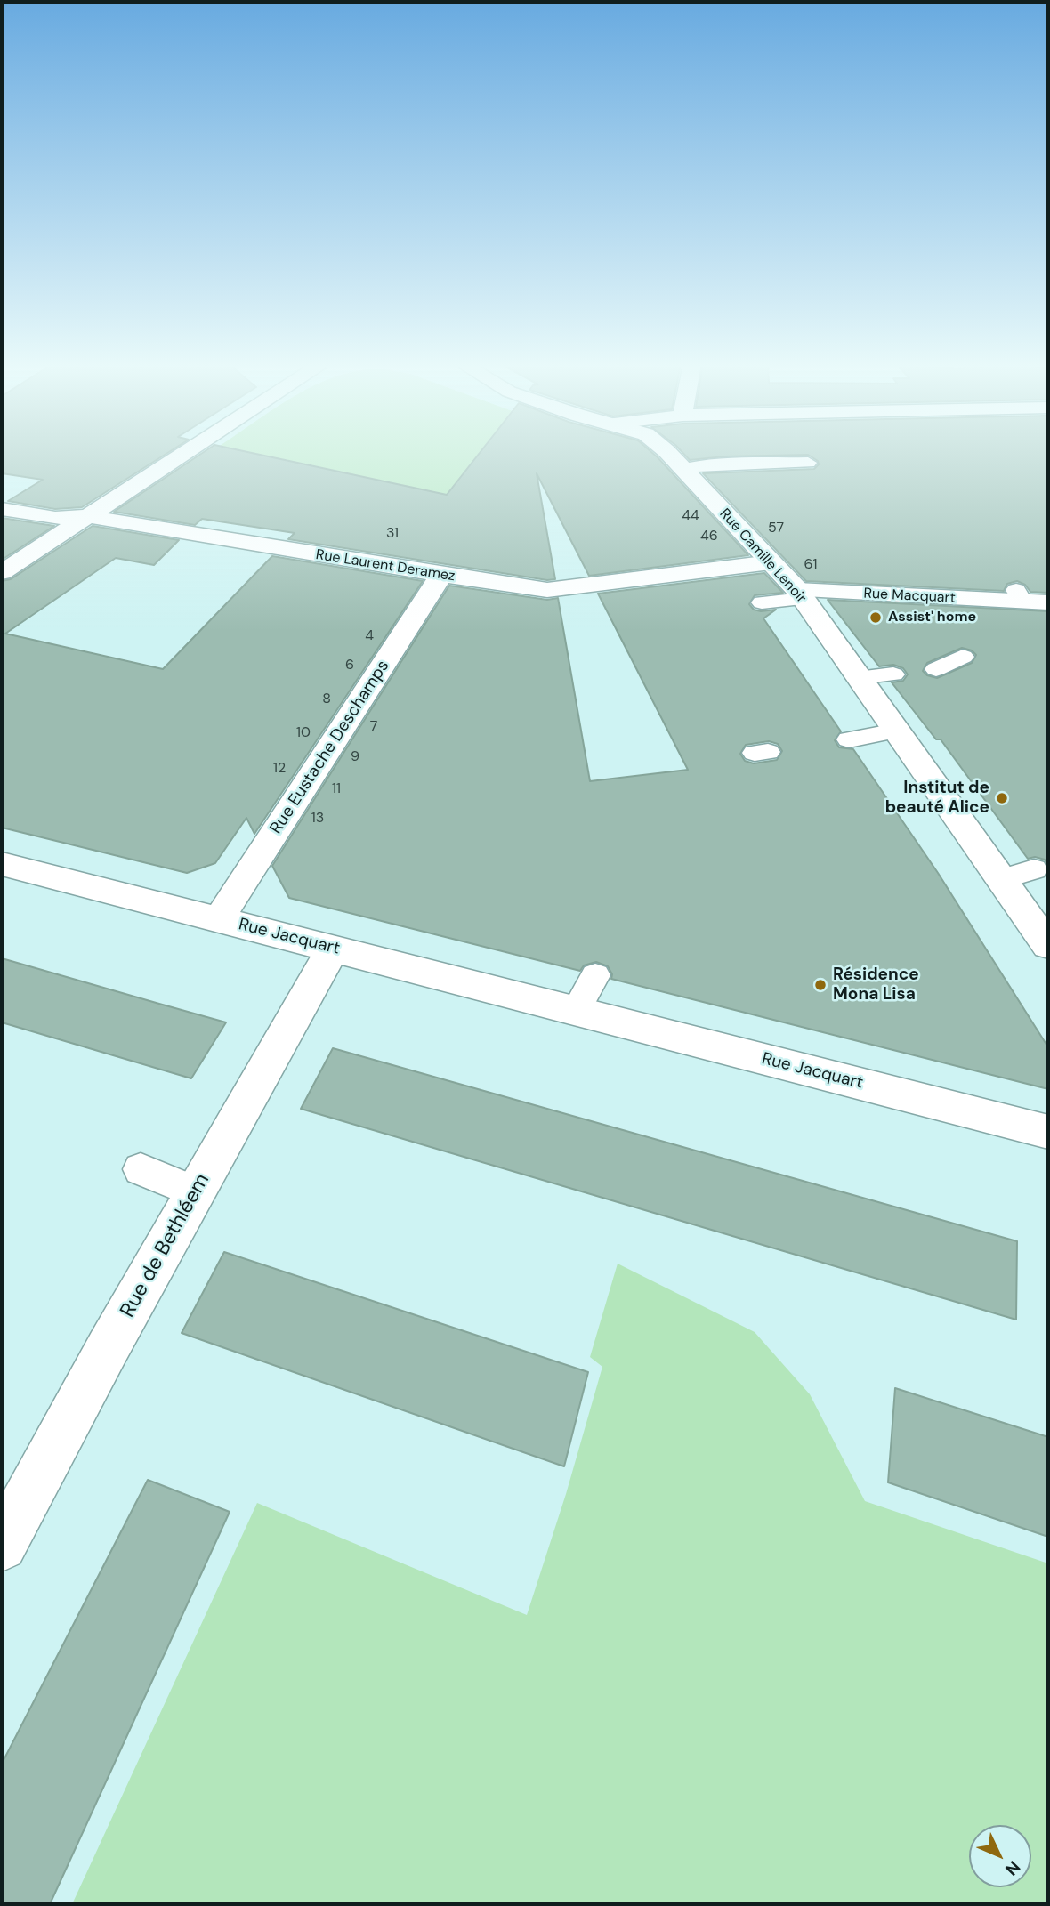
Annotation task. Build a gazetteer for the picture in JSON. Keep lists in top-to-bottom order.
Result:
{
  "streets": {
    "street": [
      "Rue Camille Lenoir",
      "Rue Laurent Deramez",
      "Rue Macquart",
      "Rue Eustache Deschamps",
      "Rue Jacquart",
      "Rue de Bethléem"
    ]
  },
  "crossings": [
    ["Rue Camille Lenoir", "Rue Laurent Deramez"],
    ["Rue Camille Lenoir", "Rue Macquart"],
    ["Rue Laurent Deramez", "Rue Eustache Deschamps"],
    ["Rue Eustache Deschamps", "Rue Jacquart"],
    ["Rue Jacquart", "Rue de Bethléem"]
  ],
  "places": ["Assist' home", "Institut de beauté Alice", "Résidence Mona Lisa"],
  "house_numbers": [
    "44",
    "57",
    "31",
    "46",
    "61",
    "4",
    "6",
    "8",
    "7",
    "10",
    "9",
    "12",
    "11",
    "13"
  ],
  "north": "bottom right"
}
